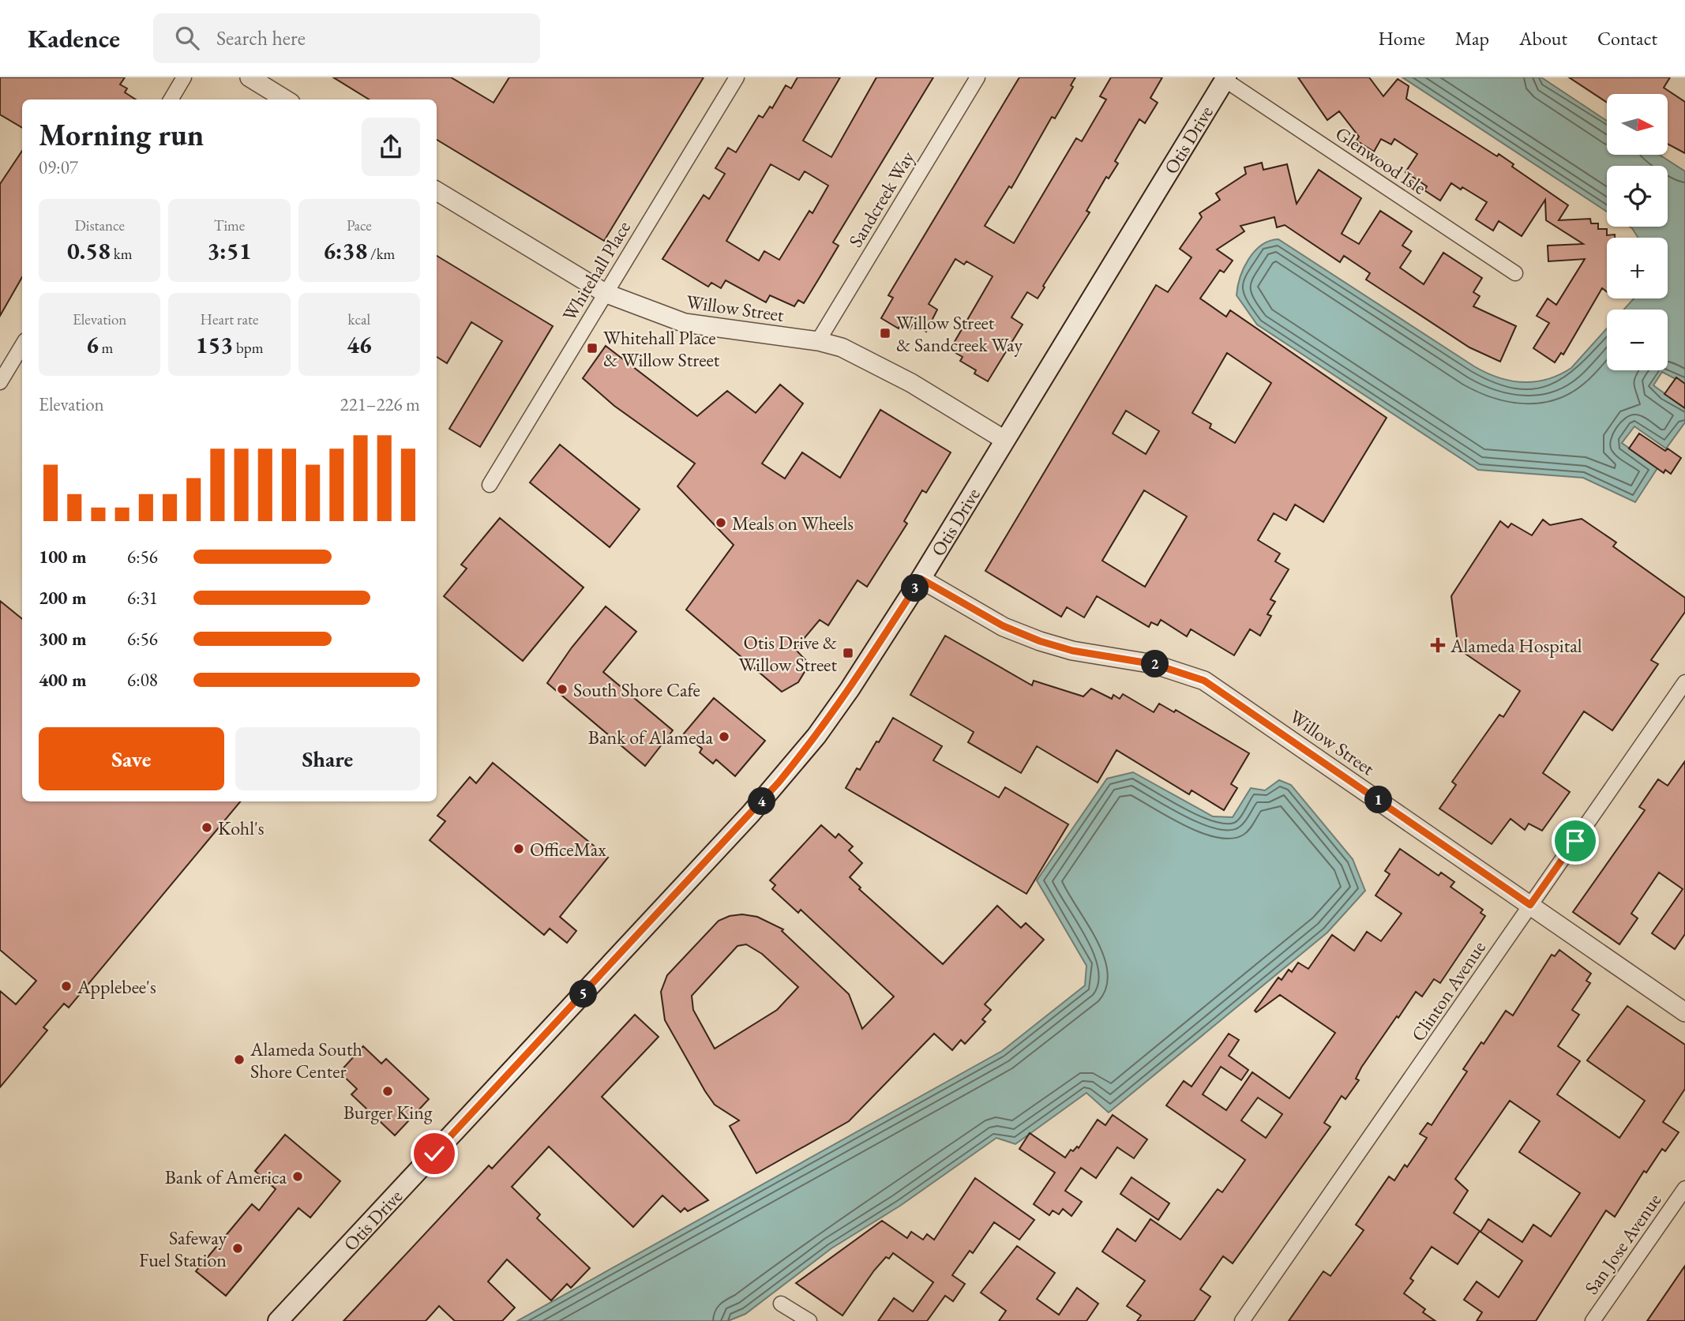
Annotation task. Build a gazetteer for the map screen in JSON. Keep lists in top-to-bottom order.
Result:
{
  "streets": {
    "main road": ["Otis Drive"],
    "street": [
      "Glenwood Isle",
      "Sandcreek Way",
      "Whitehall Place",
      "Willow Street",
      "Clinton Avenue",
      "San Jose Avenue"
    ]
  },
  "crossings": [
    ["Otis Drive", "Glenwood Isle"],
    ["Otis Drive", "Willow Street"],
    ["Sandcreek Way", "Willow Street"],
    ["Whitehall Place", "Willow Street"],
    ["Willow Street", "Clinton Avenue"]
  ],
  "places": {
    "transit": ["Willow Street & Sandcreek Way", "Whitehall Place & Willow Street", "Otis Drive & Willow Street"],
    "other": [
      "Meals on Wheels",
      "South Shore Cafe",
      "Bank of Alameda",
      "Kohl's",
      "OfficeMax",
      "Applebee's",
      "Alameda South Shore Center",
      "Burger King",
      "Bank of America",
      "Safeway Fuel Station"
    ],
    "health": ["Alameda Hospital"]
  },
  "north": "right",
  "page": {
    "header": "Kadence",
    "search": "Search here",
    "nav": [
      "Home",
      "Map",
      "About",
      "Contact"
    ],
    "map_buttons": ["+", "−"],
    "heading": ["Morning run", "09:07"],
    "stats": [
      ["Distance", "0.58 km"],
      ["Time", "3:51"],
      ["Pace", "6:38 /km"],
      ["Elevation", "6 m"],
      ["Heart rate", "153 bpm"],
      ["kcal", "46"]
    ],
    "chart": ["Elevation", "221–226 m"],
    "list": [
      {
        "name": "100 m",
        "note": "6:56"
      },
      {
        "name": "200 m",
        "note": "6:31"
      },
      {
        "name": "300 m",
        "note": "6:56"
      },
      {
        "name": "400 m",
        "note": "6:08"
      }
    ],
    "pins": [
      "3",
      "2",
      "1",
      "4",
      "5"
    ],
    "buttons": ["Save", "Share"]
  }
}
